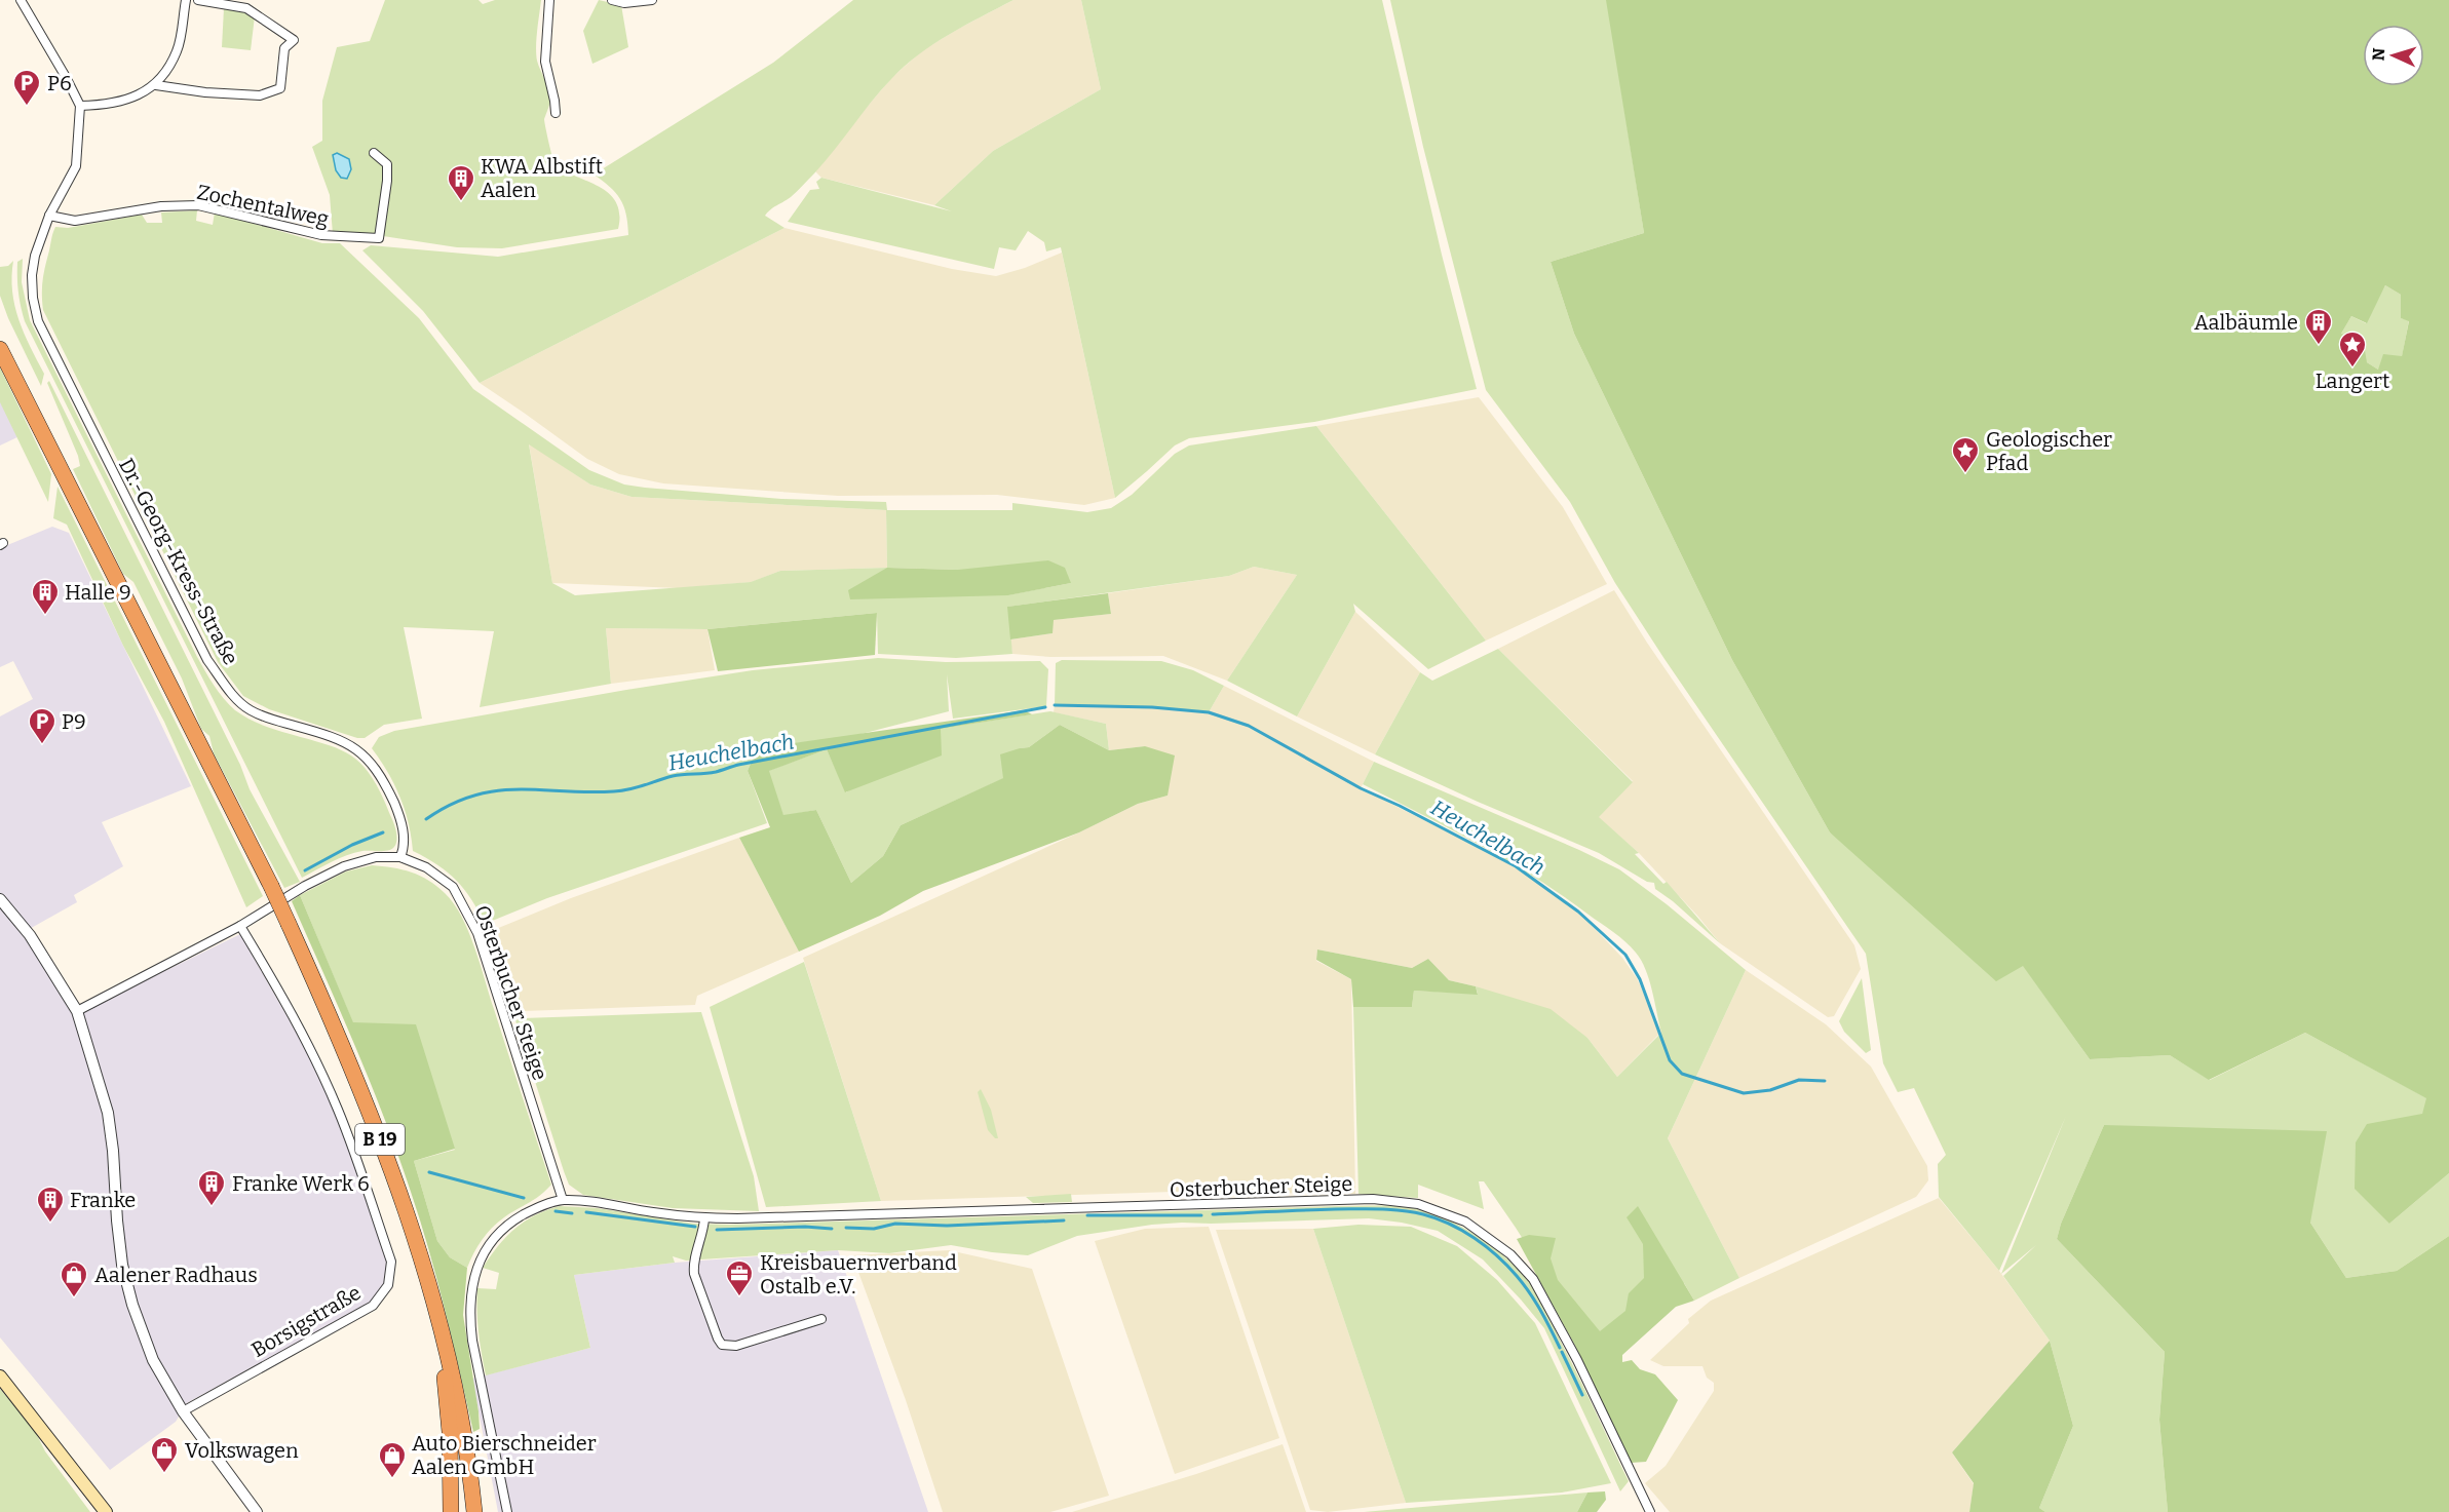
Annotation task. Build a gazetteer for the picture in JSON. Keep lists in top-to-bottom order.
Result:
{
  "streets": {
    "highway": ["B 19"],
    "street": [
      "Zochentalweg",
      "Dr.-Georg-Kress-Straße",
      "Osterbucher Steige",
      "Borsigstraße"
    ]
  },
  "crossings": [
    ["Zochentalweg", "Dr.-Georg-Kress-Straße"],
    ["Dr.-Georg-Kress-Straße", "Osterbucher Steige"],
    ["Osterbucher Steige", "Borsigstraße"]
  ],
  "water": ["Heuchelbach"],
  "places": {
    "parking": ["P6", "P9"],
    "building": [
      "KWA Albstift Aalen",
      "Aalbäumle",
      "Halle 9",
      "Franke Werk 6",
      "Franke"
    ],
    "place": ["Langert", "Geologischer Pfad"],
    "office": ["Kreisbauernverband Ostalb e.V."],
    "shop": ["Aalener Radhaus", "Volkswagen", "Auto Bierschneider Aalen GmbH"]
  },
  "north": "left"
}
